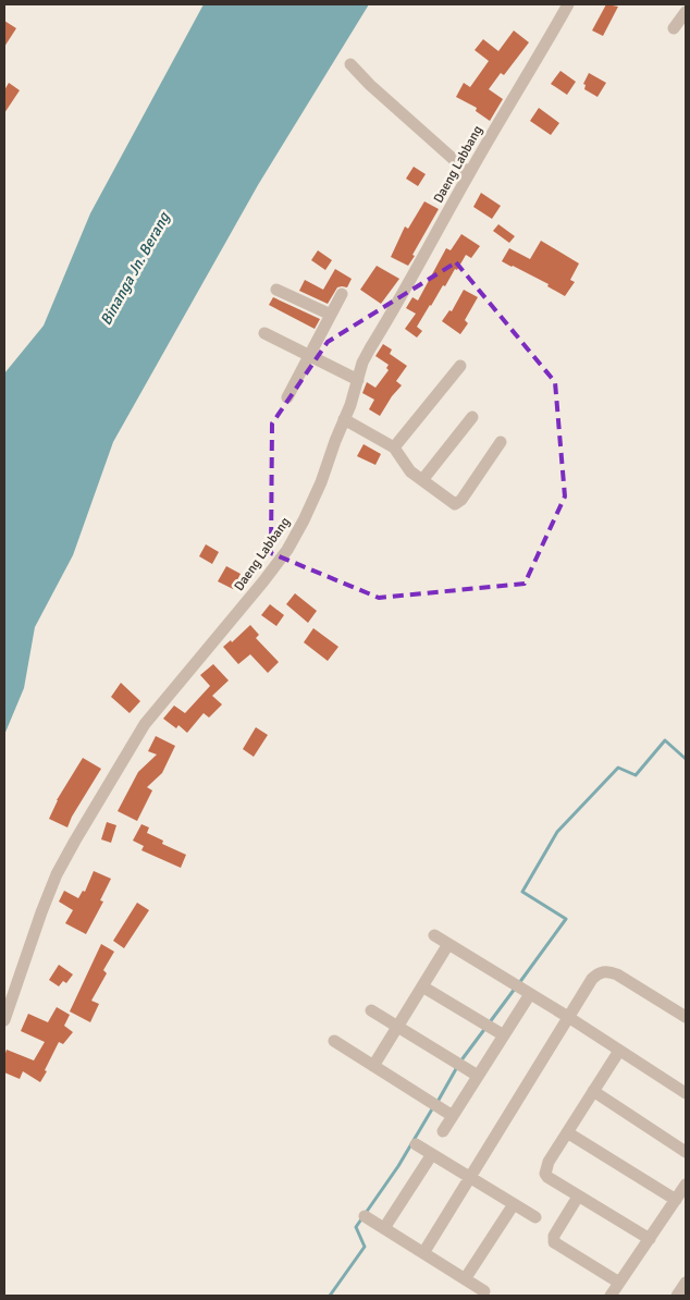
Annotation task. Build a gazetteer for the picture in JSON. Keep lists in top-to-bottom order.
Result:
{
  "streets": {
    "street": ["Daeng Labbang"]
  },
  "water": ["Binanga Jn. Berang"]
}
